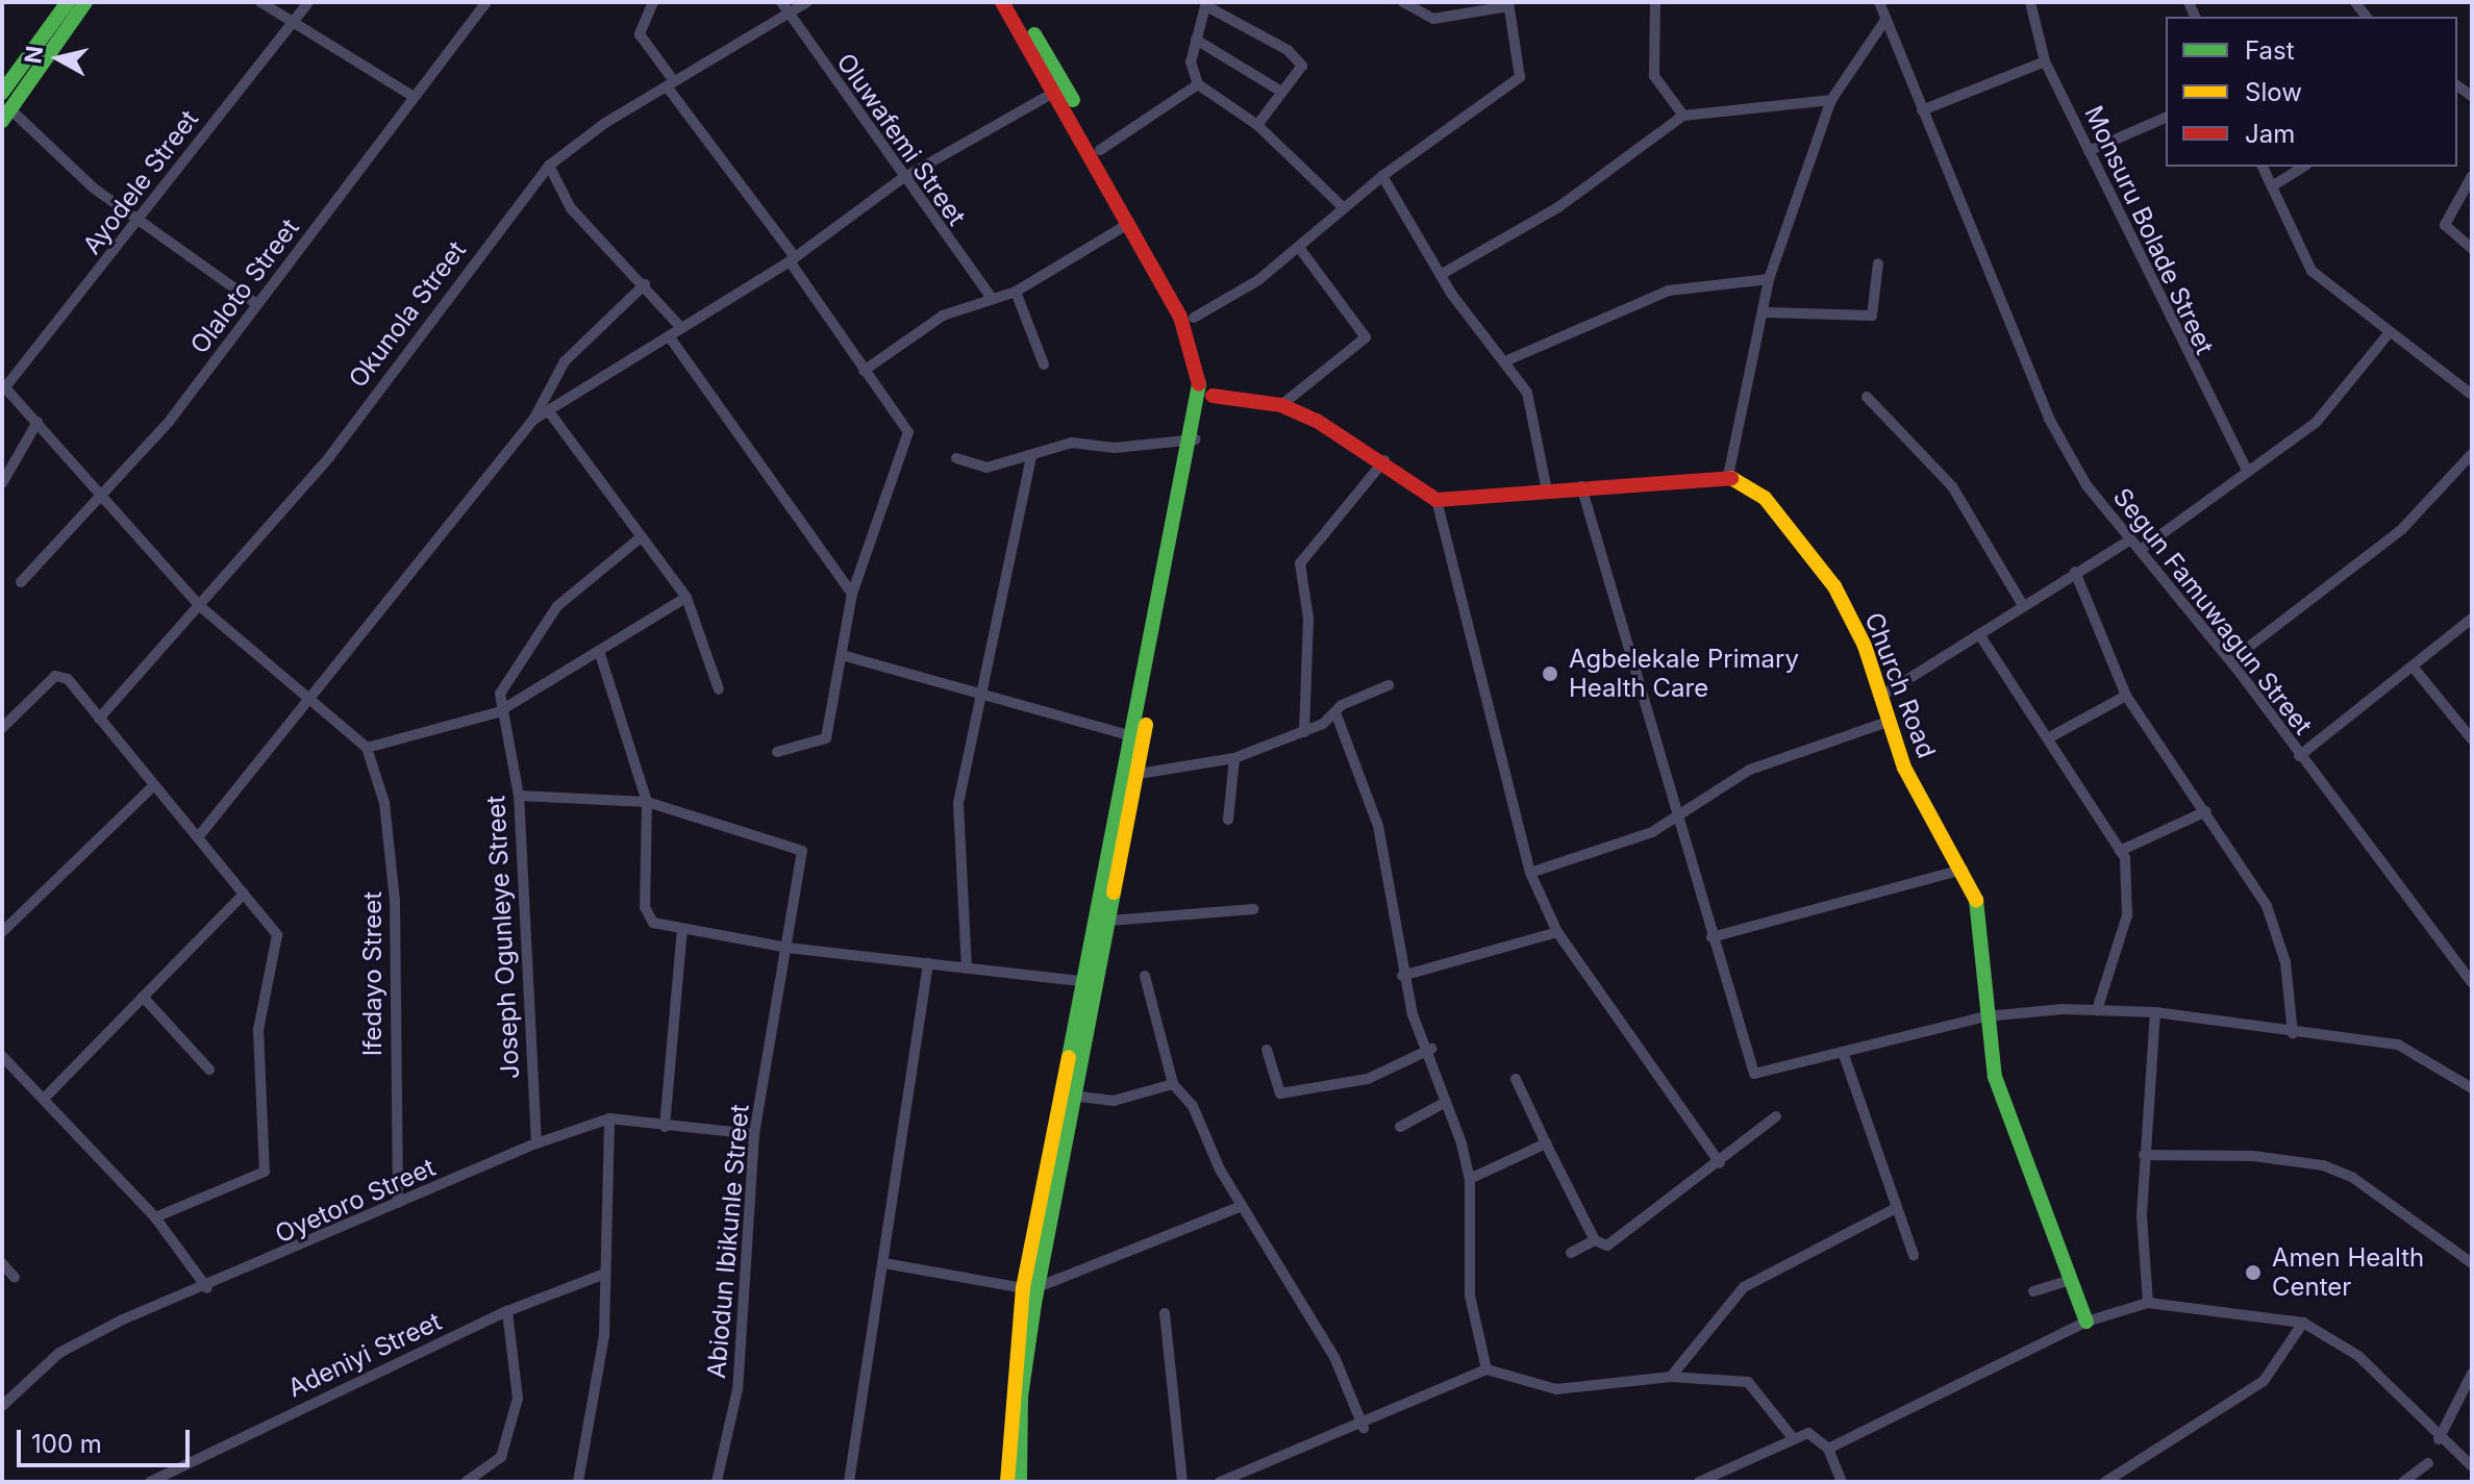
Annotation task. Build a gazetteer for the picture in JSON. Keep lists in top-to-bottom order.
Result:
{
  "streets": {
    "main road": ["Church Road"],
    "street": [
      "Oluwafemi Street",
      "Ayodele Street",
      "Monsuru Bolade Street",
      "Olaloto Street",
      "Okunola Street",
      "Segun Famuwagun Street",
      "Joseph Ogunleye Street",
      "Ifedayo Street",
      "Oyetoro Street",
      "Abiodun Ibikunle Street",
      "Adeniyi Street"
    ]
  },
  "crossings": [
    ["Oluwafemi Street", "Okunola Street"],
    ["Joseph Ogunleye Street", "Oyetoro Street"],
    ["Ifedayo Street", "Oyetoro Street"],
    ["Oyetoro Street", "Abiodun Ibikunle Street"]
  ],
  "places": ["Agbelekale Primary Health Care", "Amen Health Center"],
  "legend": ["Fast", "Slow", "Jam"],
  "scale_bar": "100 m",
  "north": "left"
}
